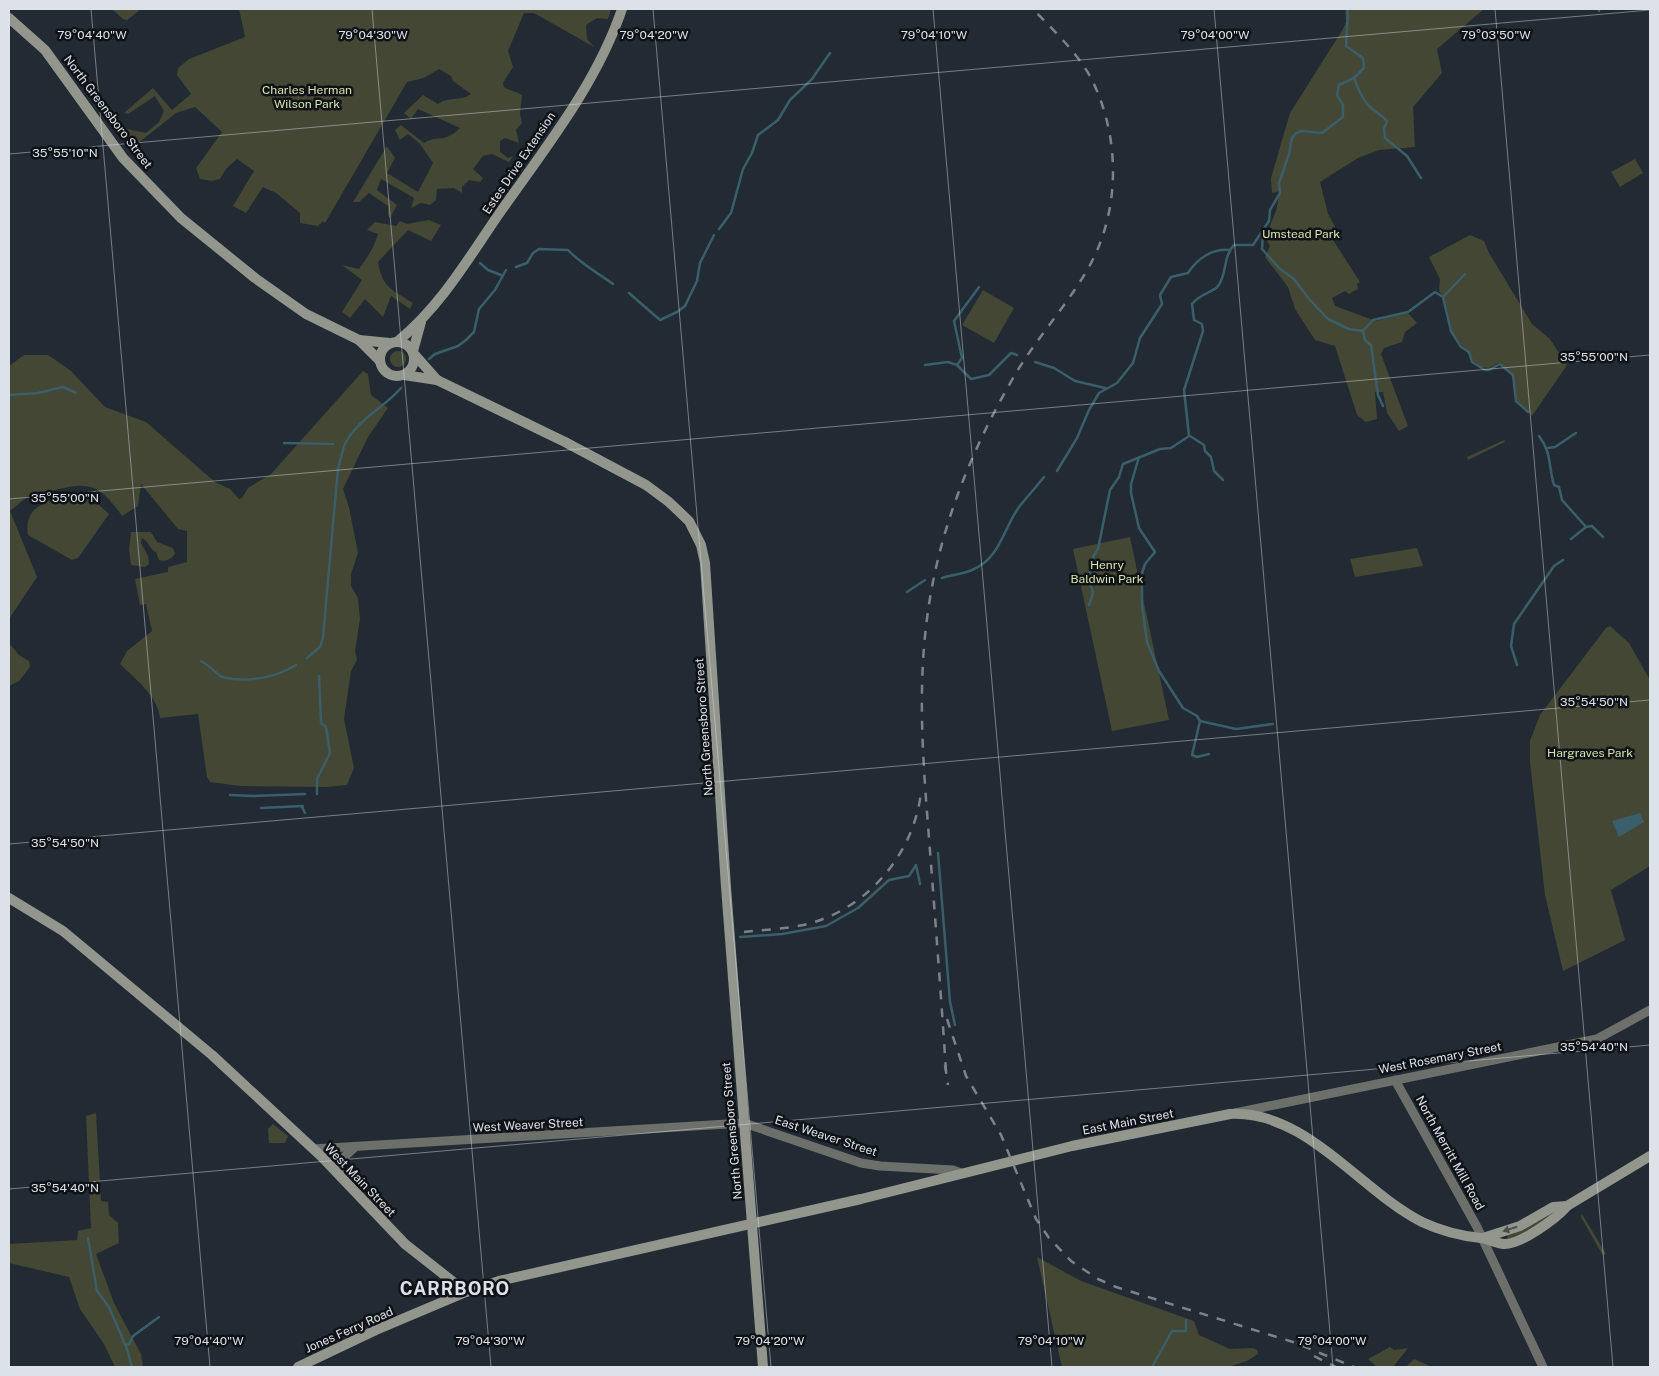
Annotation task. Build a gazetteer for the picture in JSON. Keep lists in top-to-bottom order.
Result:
{
  "streets": {
    "main road": [
      "North Greensboro Street",
      "Estes Drive Extension",
      "East Main Street",
      "West Main Street",
      "Jones Ferry Road"
    ],
    "street": [
      "West Rosemary Street",
      "West Weaver Street",
      "East Weaver Street",
      "North Merritt Mill Road"
    ]
  },
  "crossings": [
    ["North Greensboro Street", "Estes Drive Extension"],
    ["North Greensboro Street", "East Main Street"],
    ["North Greensboro Street", "West Weaver Street"],
    ["North Greensboro Street", "East Weaver Street"],
    ["West Rosemary Street", "East Main Street"],
    ["West Rosemary Street", "North Merritt Mill Road"],
    ["East Main Street", "East Weaver Street"],
    ["East Main Street", "North Merritt Mill Road"],
    ["West Weaver Street", "East Weaver Street"],
    ["West Weaver Street", "West Main Street"],
    ["West Main Street", "Jones Ferry Road"]
  ],
  "districts": ["CARRBORO"],
  "parks": [
    "Charles Herman Wilson Park",
    "Umstead Park",
    "Henry Baldwin Park",
    "Hargraves Park"
  ],
  "coordinates": [
    "79°04'40\"W",
    "79°04'30\"W",
    "79°04'20\"W",
    "79°04'10\"W",
    "79°04'00\"W",
    "79°03'50\"W",
    "35°55'10\"N",
    "35°55'00\"N",
    "35°54'50\"N",
    "35°54'40\"N"
  ]
}
